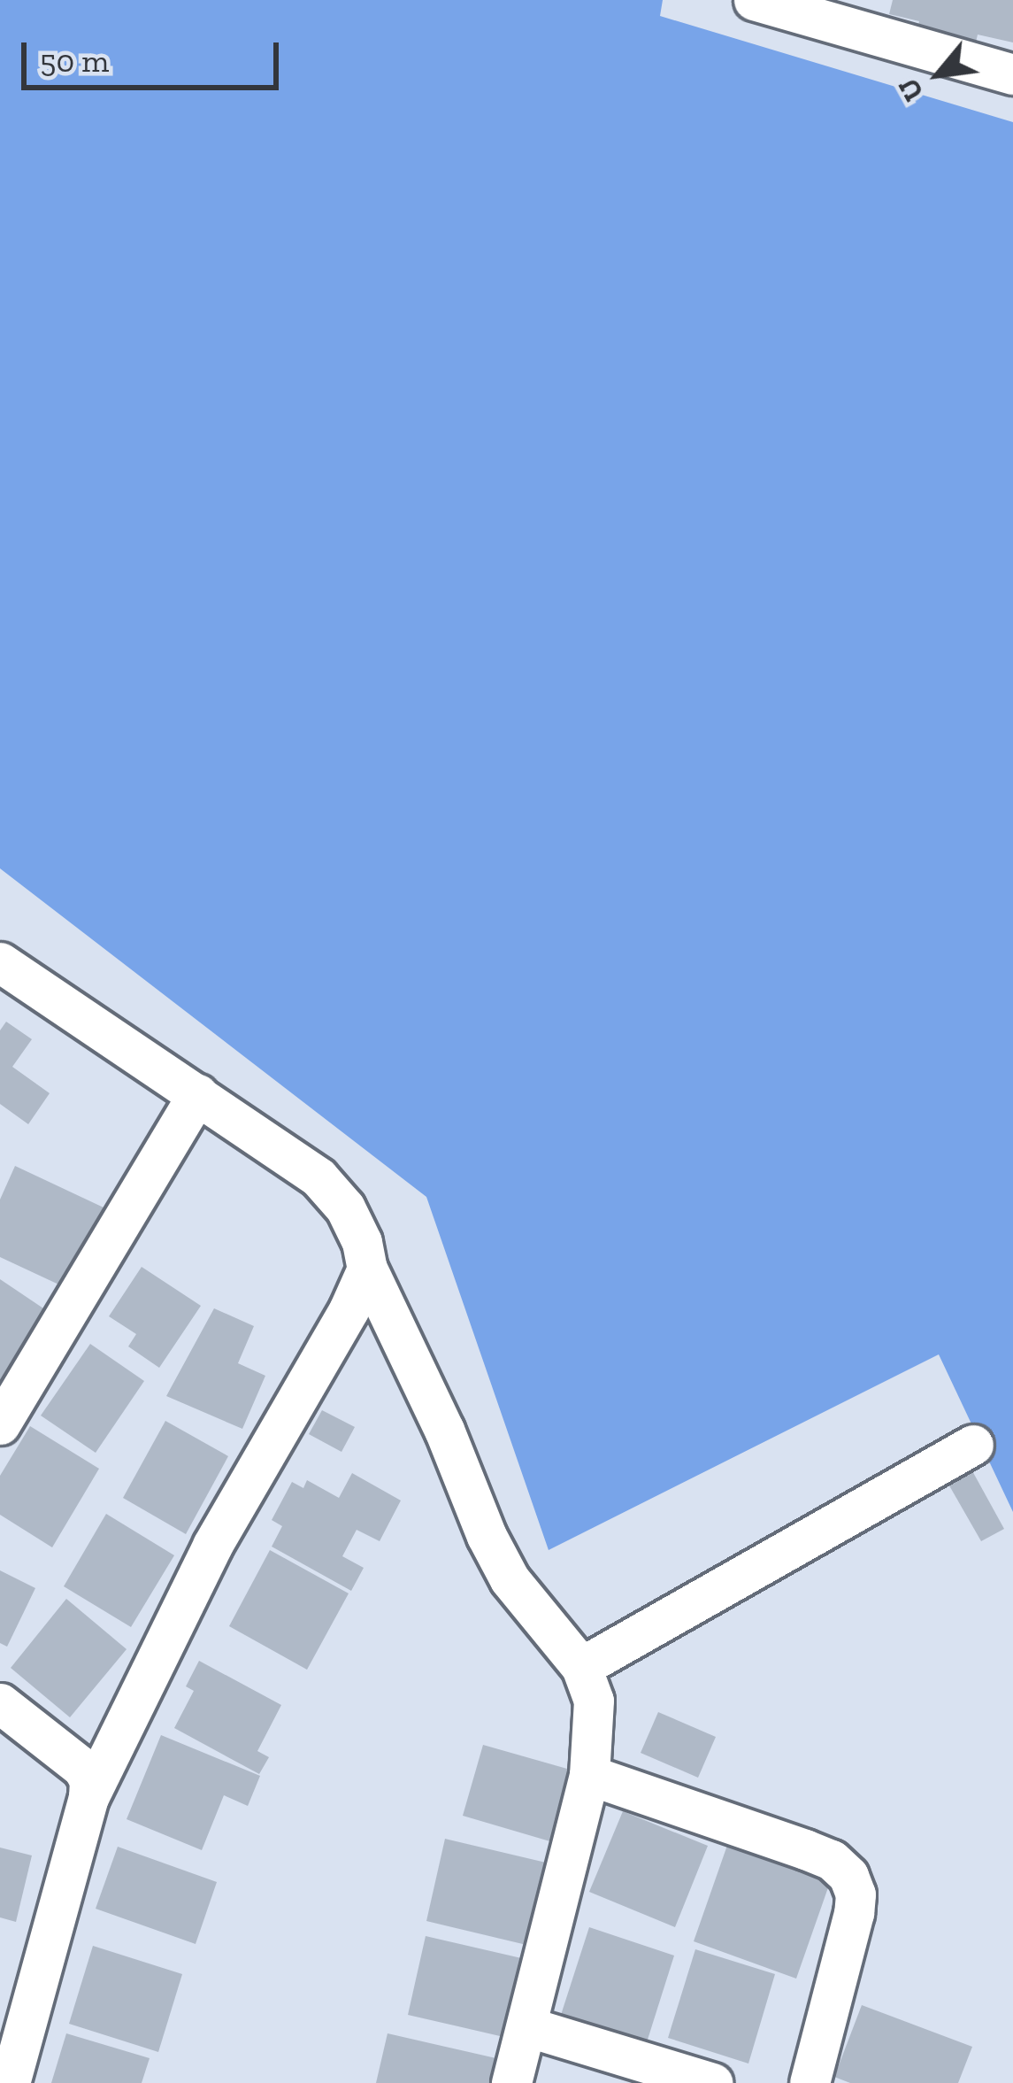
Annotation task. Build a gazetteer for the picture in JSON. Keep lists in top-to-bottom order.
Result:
{
  "scale_bar": "50 m",
  "north": "bottom left"
}
